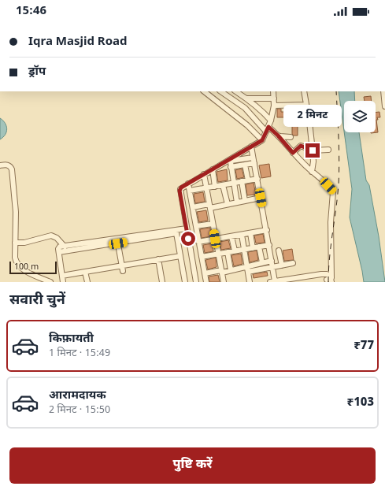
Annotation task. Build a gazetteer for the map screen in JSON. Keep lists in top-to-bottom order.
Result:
{
  "scale_bar": "100 m",
  "page": {
    "status": "15:46",
    "banner": ["Iqra Masjid Road", "ड्रॉप"],
    "bubble": "2 मिनट",
    "scale": "100 m",
    "heading": "सवारी चुनें",
    "list": [
      {
        "name": "किफ़ायती",
        "note": "1 मिनट · 15:49",
        "value": "₹77"
      },
      {
        "name": "आरामदायक",
        "note": "2 मिनट · 15:50",
        "value": "₹103"
      }
    ],
    "buttons": "पुष्टि करें"
  }
}
